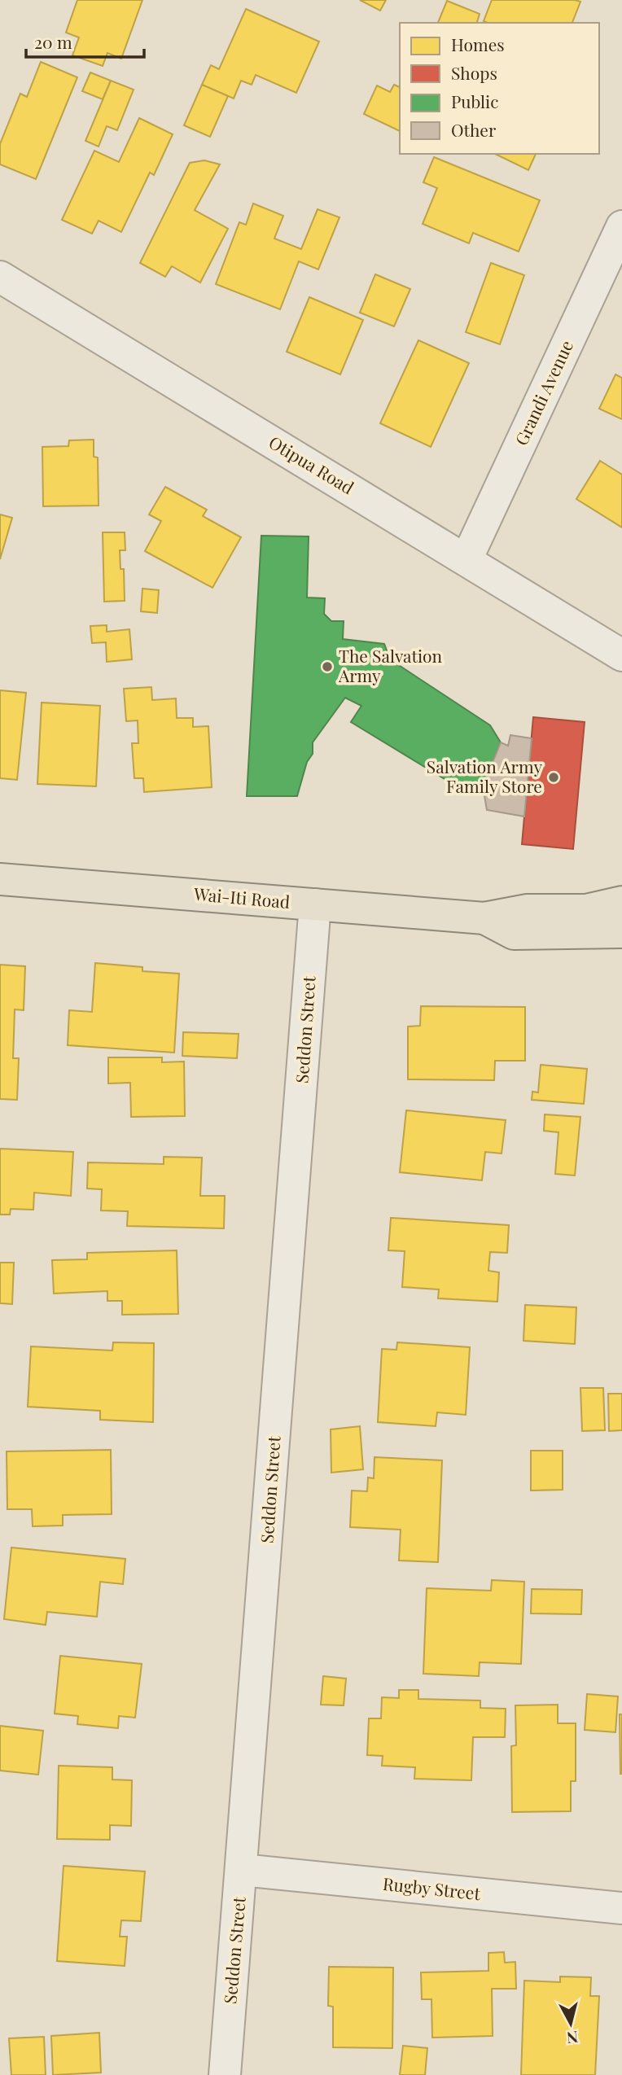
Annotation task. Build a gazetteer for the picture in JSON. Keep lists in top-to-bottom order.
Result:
{
  "streets": {
    "main road": ["Wai-Iti Road"],
    "street": [
      "Grandi Avenue",
      "Otipua Road",
      "Seddon Street",
      "Rugby Street"
    ]
  },
  "crossings": [
    ["Grandi Avenue", "Otipua Road"],
    ["Wai-Iti Road", "Seddon Street"],
    ["Seddon Street", "Rugby Street"]
  ],
  "places": ["The Salvation Army", "Salvation Army Family Store"],
  "legend": [
    "Homes",
    "Shops",
    "Public",
    "Other"
  ],
  "scale_bar": "20 m",
  "north": "bottom"
}
